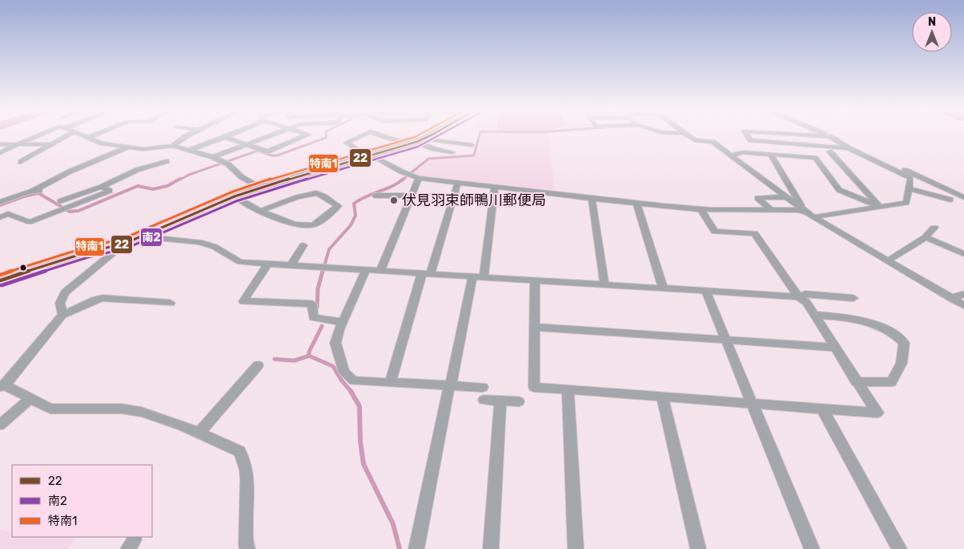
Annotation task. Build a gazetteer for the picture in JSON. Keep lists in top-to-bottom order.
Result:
{
  "places": ["伏見羽束師鴨川郵便局"],
  "lines": ["transit line 22", "transit line 南2", "transit line 特南1"],
  "legend": ["22", "南2", "特南1"],
  "north": "top"
}
